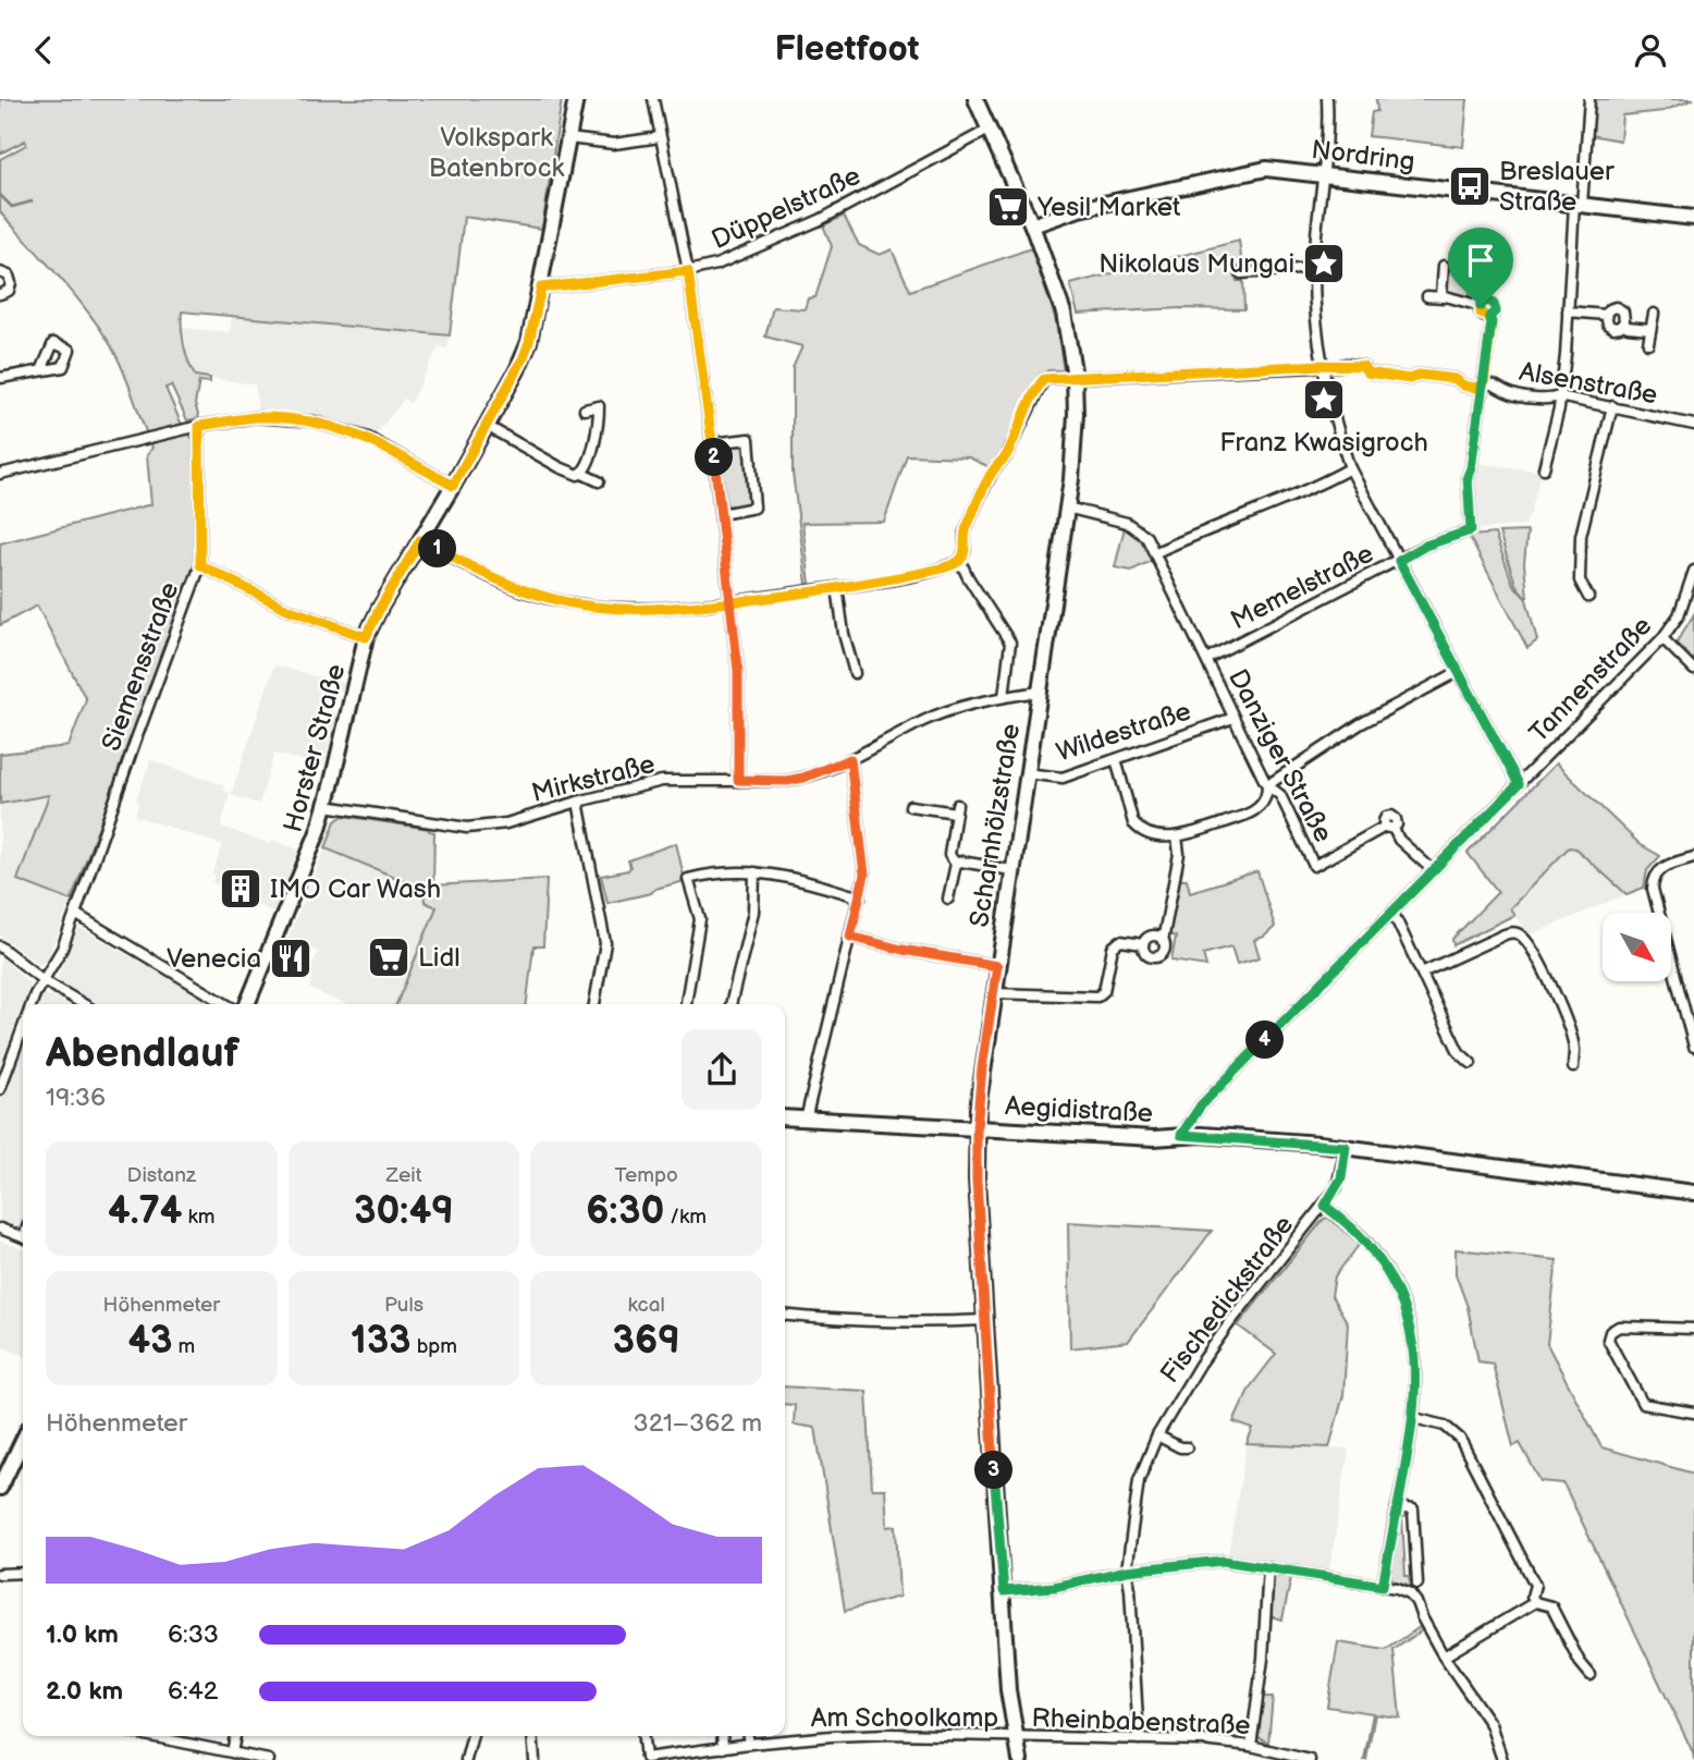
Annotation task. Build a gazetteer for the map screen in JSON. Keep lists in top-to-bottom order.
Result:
{
  "streets": {
    "main road": [
      "Nordring",
      "Horster Straße",
      "Scharnhölzstraße",
      "Aegidistraße"
    ],
    "street": [
      "Düppelstraße",
      "Alsenstraße",
      "Memelstraße",
      "Siemensstraße",
      "Tannenstraße",
      "Wildestraße",
      "Danziger Straße",
      "Mirkstraße",
      "Fischedickstraße",
      "Am Schoolkamp",
      "Rheinbabenstraße"
    ]
  },
  "crossings": [
    ["Nordring", "Scharnhölzstraße"],
    ["Düppelstraße", "Horster Straße"],
    ["Düppelstraße", "Scharnhölzstraße"],
    ["Alsenstraße", "Memelstraße"],
    ["Alsenstraße", "Scharnhölzstraße"],
    ["Memelstraße", "Danziger Straße"],
    ["Tannenstraße", "Danziger Straße"],
    ["Tannenstraße", "Aegidistraße"],
    ["Wildestraße", "Danziger Straße"],
    ["Wildestraße", "Scharnhölzstraße"],
    ["Horster Straße", "Mirkstraße"],
    ["Danziger Straße", "Scharnhölzstraße"],
    ["Mirkstraße", "Scharnhölzstraße"],
    ["Scharnhölzstraße", "Aegidistraße"],
    ["Scharnhölzstraße", "Am Schoolkamp"],
    ["Scharnhölzstraße", "Rheinbabenstraße"],
    ["Aegidistraße", "Fischedickstraße"],
    ["Fischedickstraße", "Rheinbabenstraße"],
    ["Am Schoolkamp", "Rheinbabenstraße"]
  ],
  "parks": ["Volkspark Batenbrock"],
  "places": {
    "bus stop": ["Breslauer Straße"],
    "supermarket": ["Yesil Market", "Lidl"],
    "place": ["Nikolaus Mungai", "Franz Kwasigroch"],
    "building": ["IMO Car Wash"],
    "restaurant": ["Venecia"]
  },
  "north": "bottom right",
  "page": {
    "header": "Fleetfoot",
    "pins": [
      "2",
      "1",
      "4",
      "3"
    ],
    "heading": ["Abendlauf", "19:36"],
    "stats": [
      ["Distanz", "4.74 km"],
      ["Zeit", "30:49"],
      ["Tempo", "6:30 /km"],
      ["Höhenmeter", "43 m"],
      ["Puls", "133 bpm"],
      ["kcal", "369"]
    ],
    "chart": ["Höhenmeter", "321–362 m"],
    "list": [
      {
        "name": "1.0 km",
        "note": "6:33"
      },
      {
        "name": "2.0 km",
        "note": "6:42"
      }
    ]
  }
}
